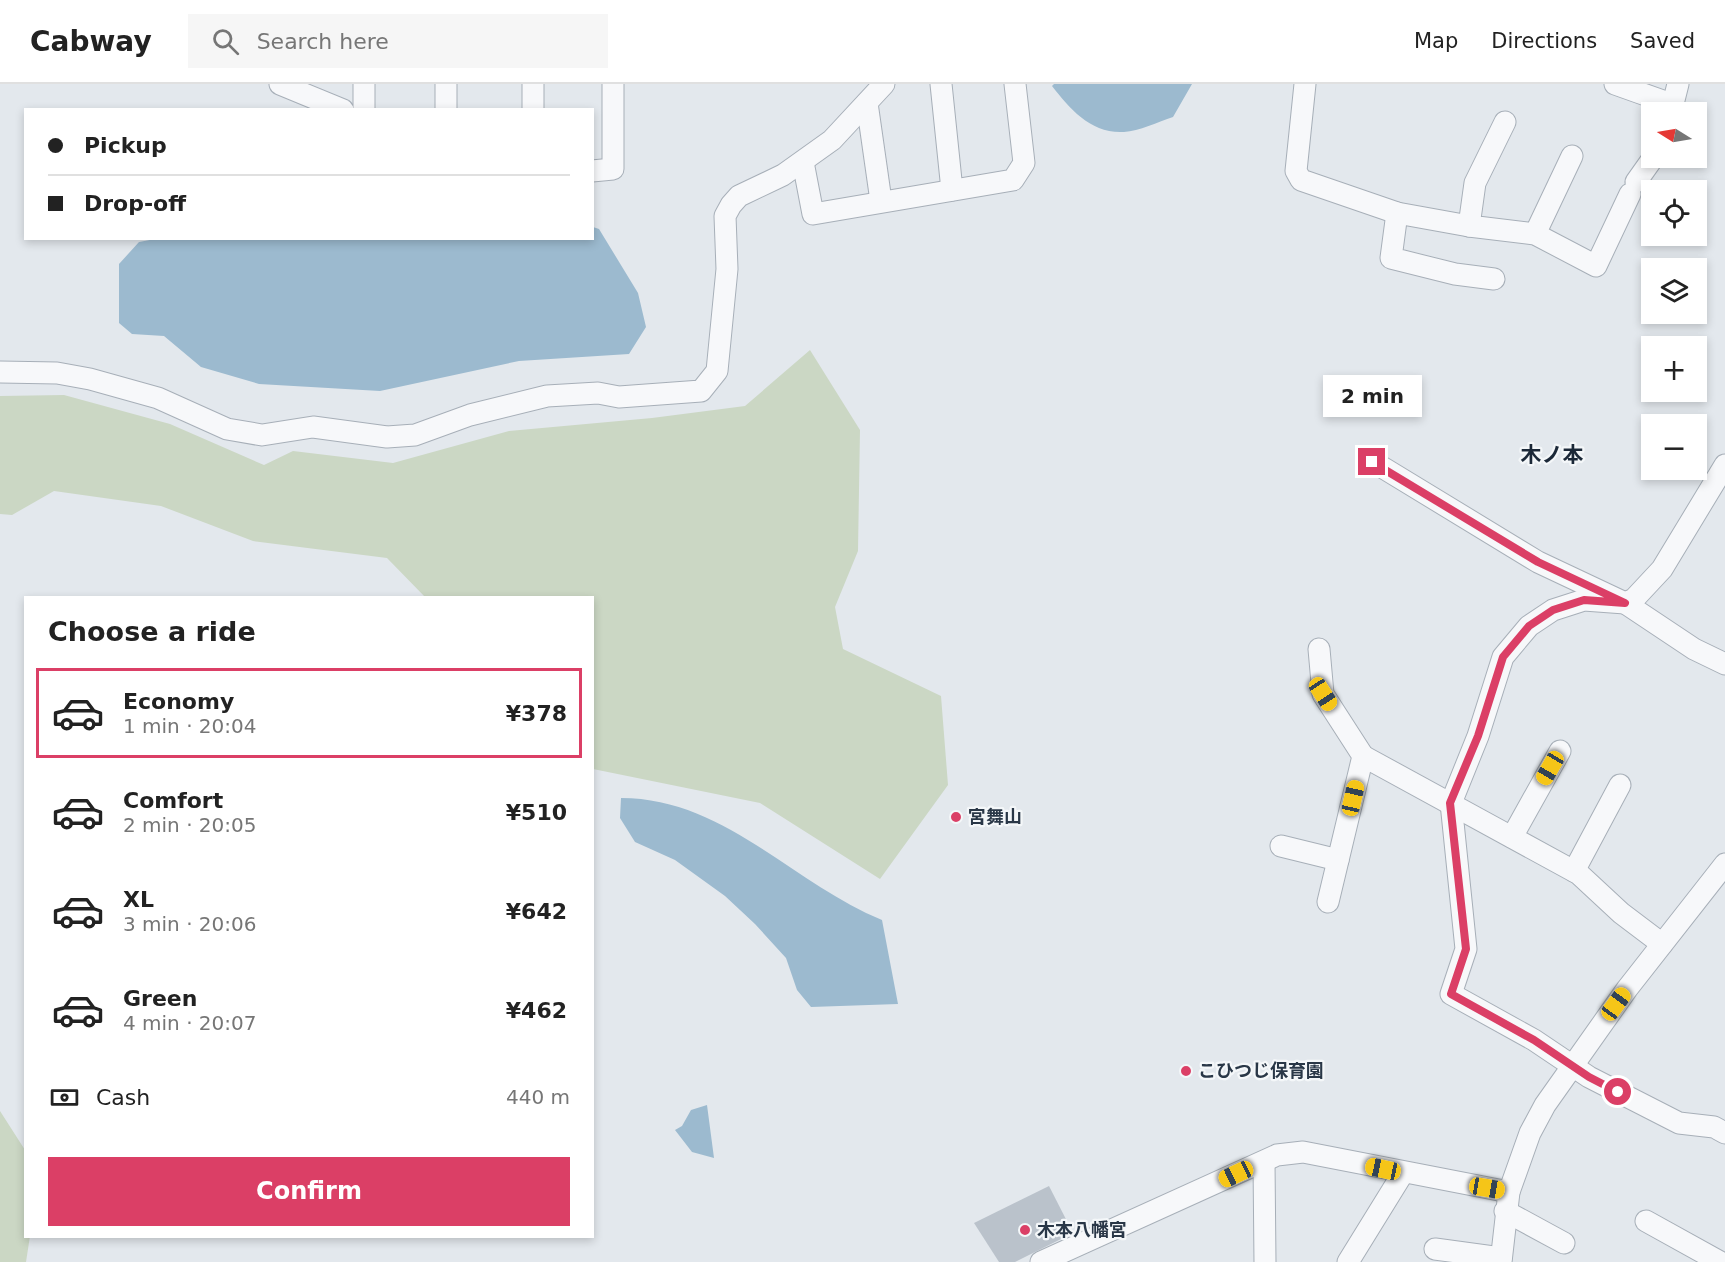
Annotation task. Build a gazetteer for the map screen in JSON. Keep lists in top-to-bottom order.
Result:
{
  "districts": ["木ノ本"],
  "places": ["宮舞山", "こひつじ保育園", "木本八幡宮"],
  "north": "left",
  "page": {
    "header": "Cabway",
    "search": "Search here",
    "nav": ["Map", "Directions", "Saved"],
    "map_buttons": ["+", "−"],
    "banner": ["Pickup", "Drop-off"],
    "bubble": "2 min",
    "heading": "Choose a ride",
    "list": [
      {
        "name": "Economy",
        "note": "1 min · 20:04",
        "value": "¥378"
      },
      {
        "name": "Comfort",
        "note": "2 min · 20:05",
        "value": "¥510"
      },
      {
        "name": "XL",
        "note": "3 min · 20:06",
        "value": "¥642"
      },
      {
        "name": "Green",
        "note": "4 min · 20:07",
        "value": "¥462"
      }
    ],
    "pay": ["Cash", "440 m"],
    "buttons": "Confirm"
  }
}
